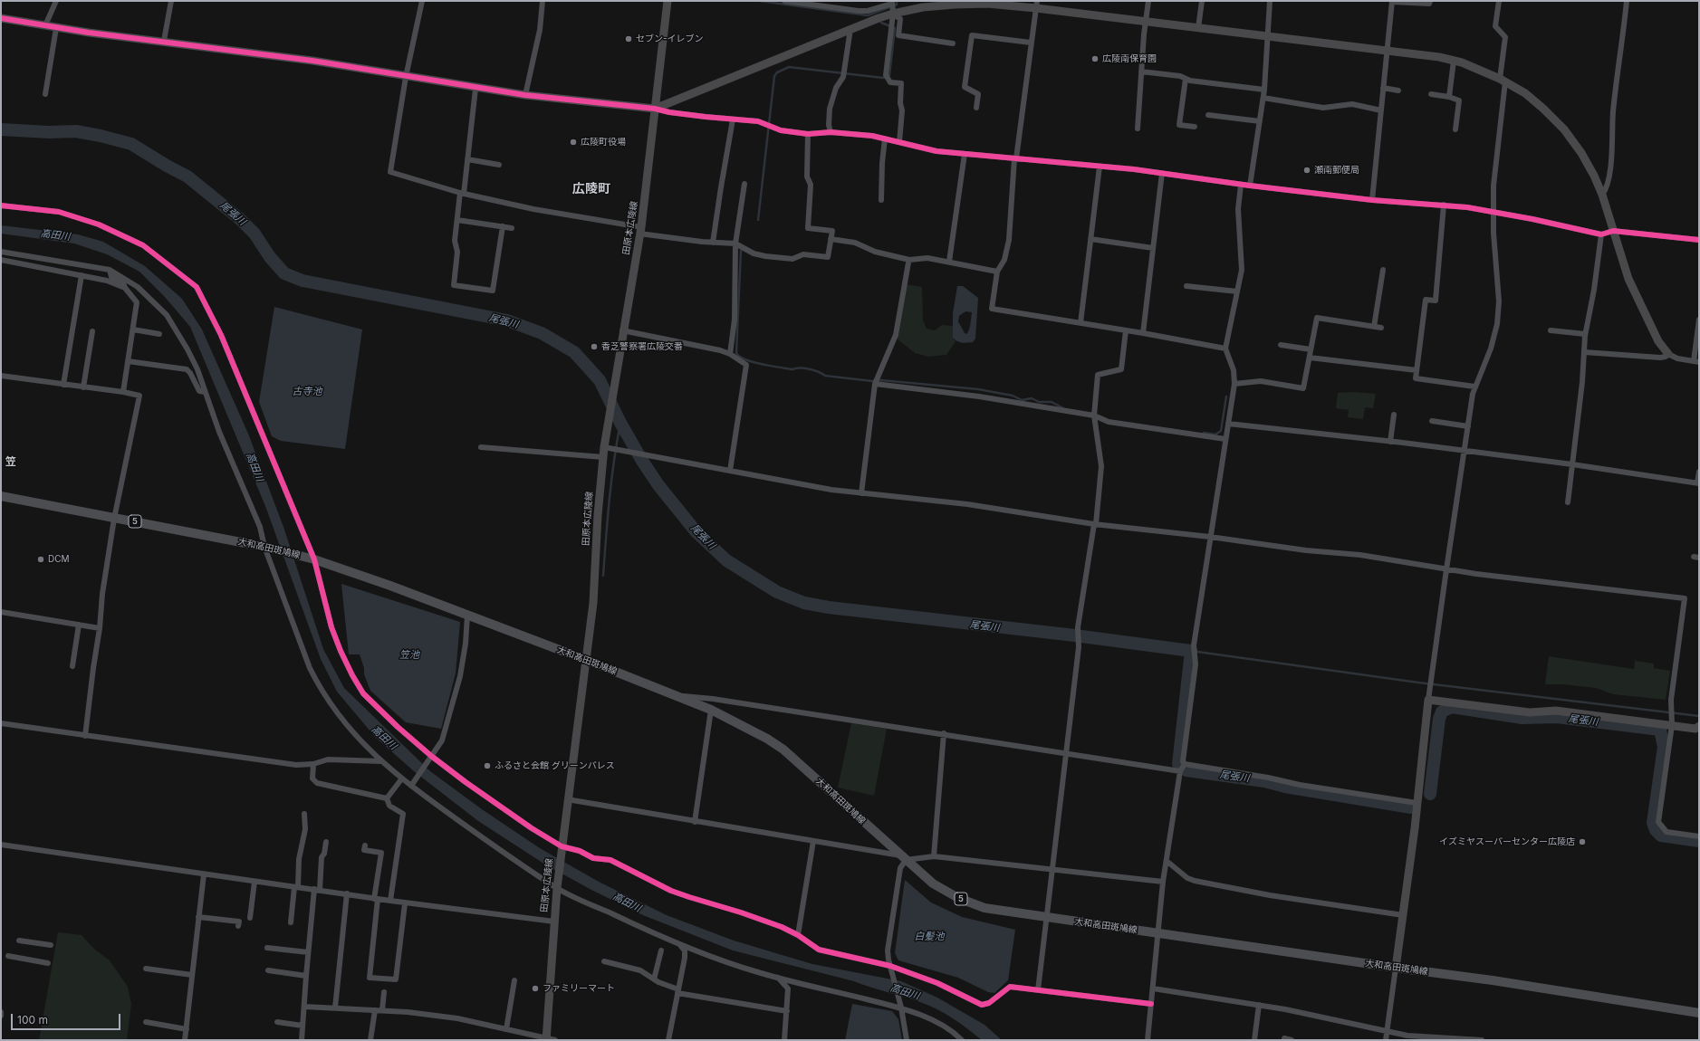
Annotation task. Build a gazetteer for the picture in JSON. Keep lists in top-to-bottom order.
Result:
{
  "streets": {
    "main road": ["5", "大和高田斑鳩線"],
    "street": ["田原本広陵線"]
  },
  "crossings": [
    ["田原本広陵線", "大和高田斑鳩線"]
  ],
  "districts": ["広陵町", "笠"],
  "water": [
    "尾張川",
    "高田川",
    "古寺池",
    "笠池",
    "白髪池"
  ],
  "places": [
    "セブン-イレブン",
    "広陵南保育園",
    "広陵町役場",
    "瀬南郵便局",
    "香芝警察署広陵交番",
    "DCM",
    "ふるさと会館 グリーンパレス",
    "イズミヤスーパーセンター広陵店",
    "ファミリーマート"
  ],
  "scale_bar": "100 m"
}
